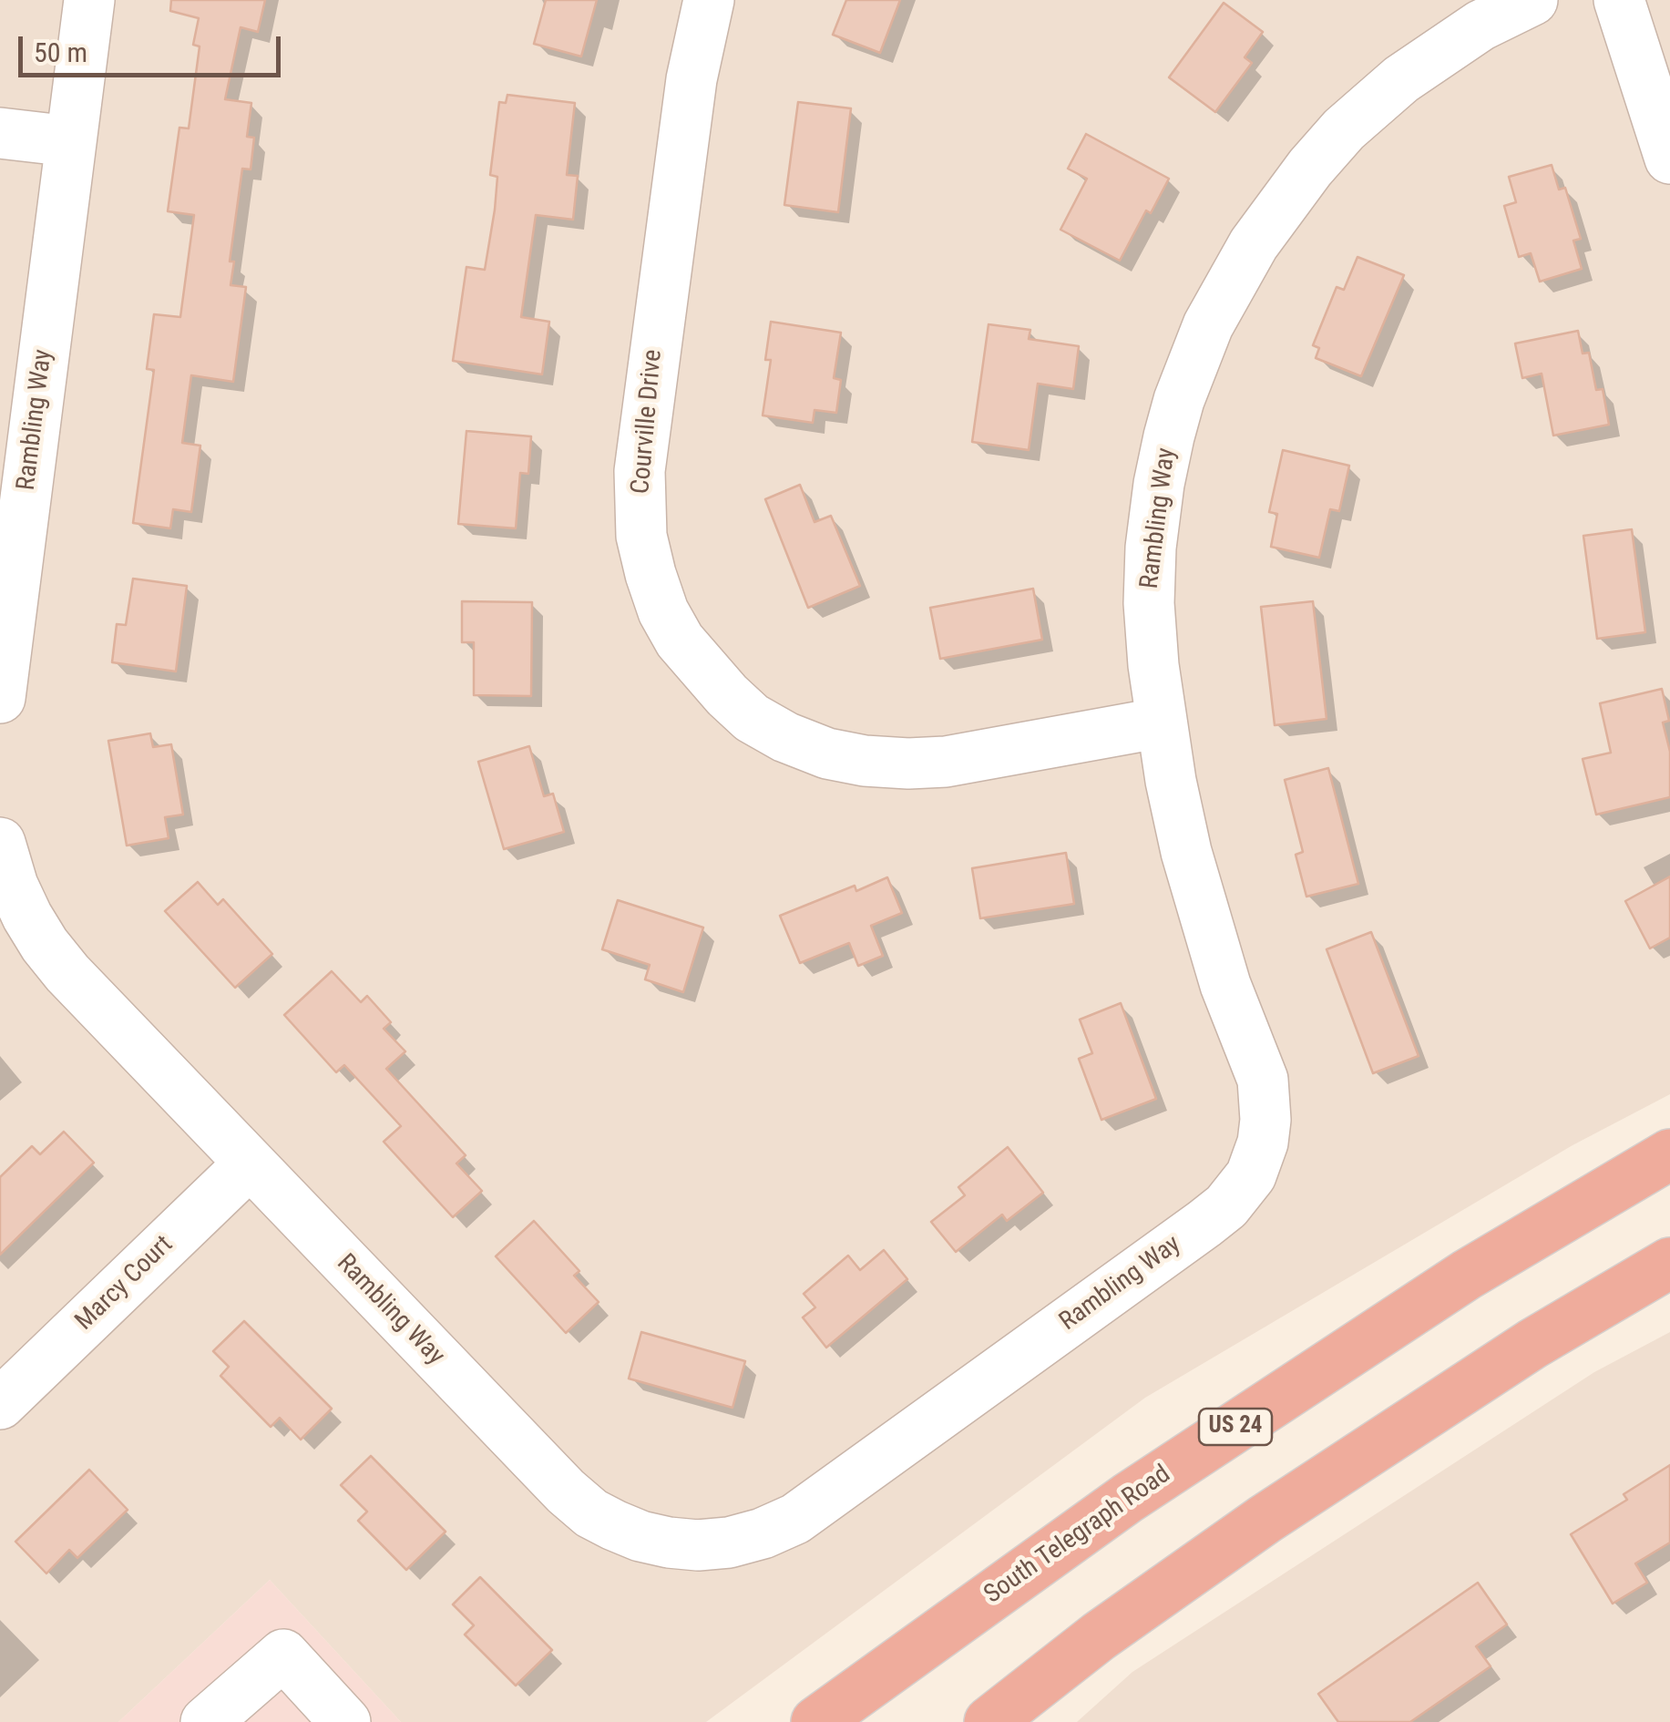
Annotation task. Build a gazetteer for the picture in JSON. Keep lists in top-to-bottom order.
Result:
{
  "streets": {
    "highway": ["US 24", "South Telegraph Road"],
    "street": ["Rambling Way", "Courville Drive", "Marcy Court"]
  },
  "crossings": [
    ["Rambling Way", "Courville Drive"],
    ["Rambling Way", "Marcy Court"]
  ],
  "scale_bar": "50 m"
}
